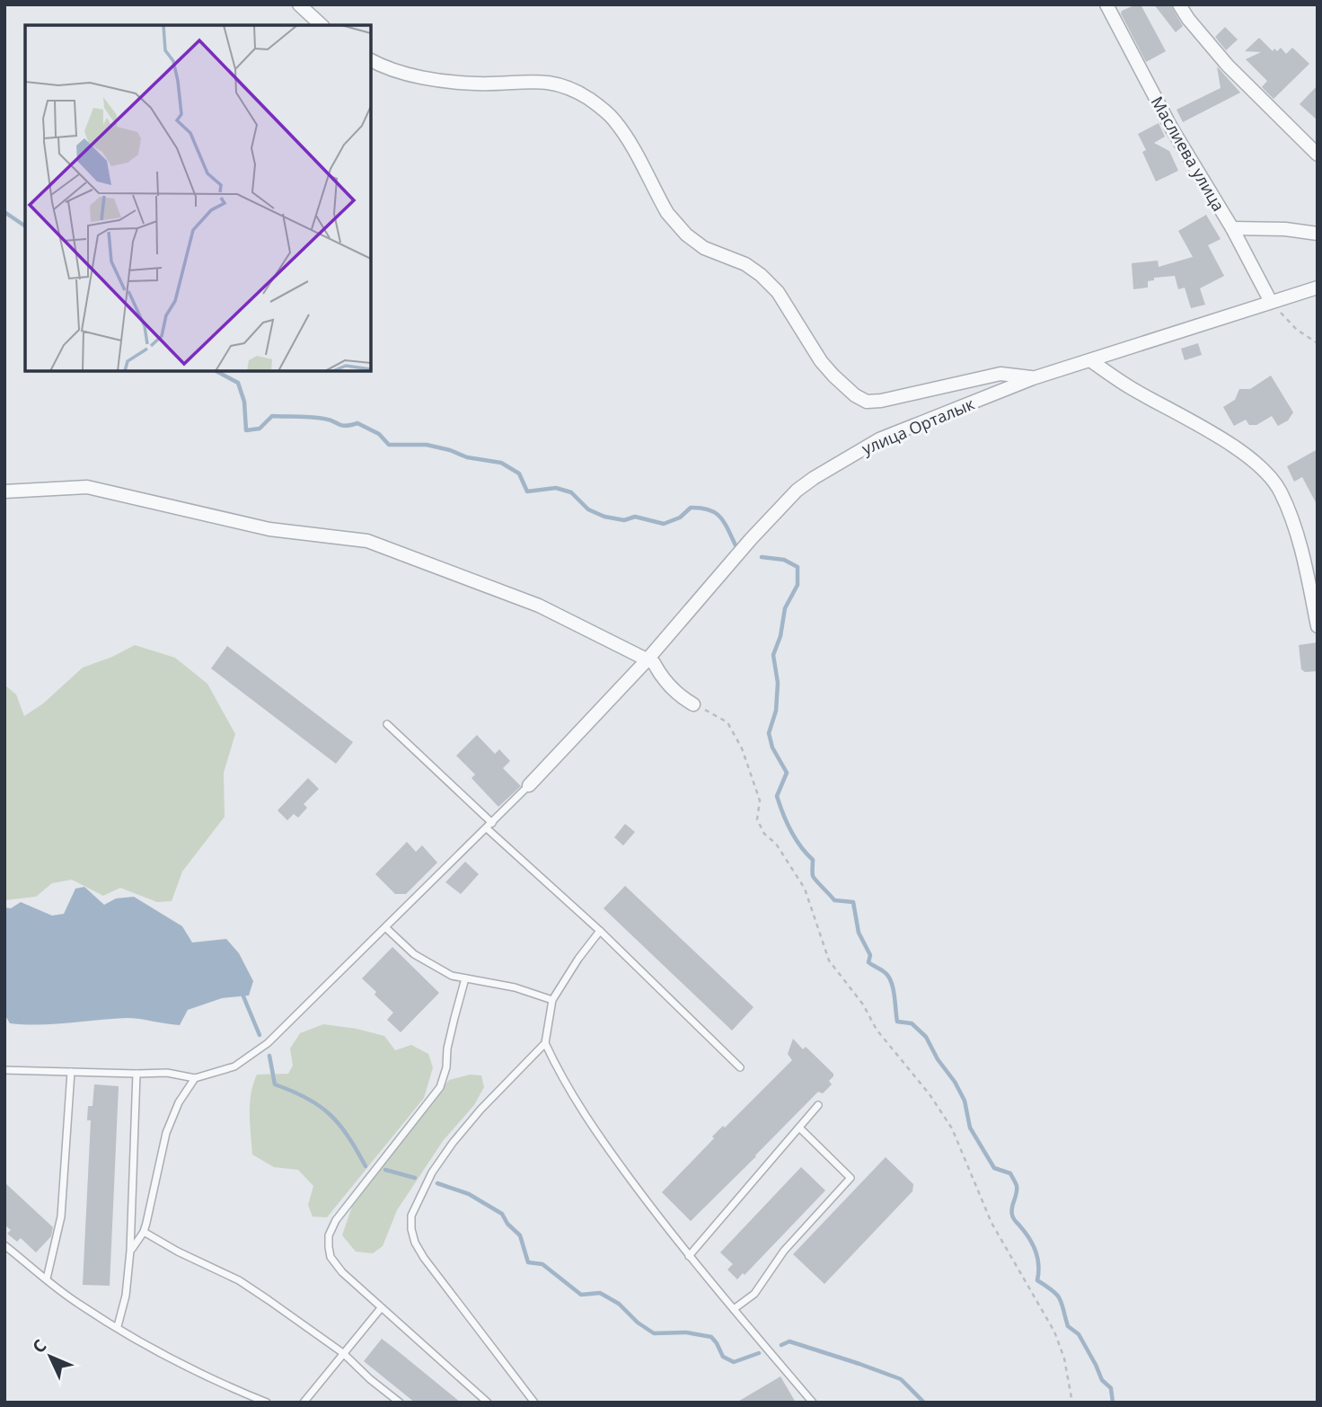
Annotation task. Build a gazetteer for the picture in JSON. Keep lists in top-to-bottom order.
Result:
{
  "streets": {
    "street": ["Маслиева улица", "улица Орталык"]
  },
  "crossings": [
    ["Маслиева улица", "улица Орталык"]
  ],
  "north": "top left"
}
